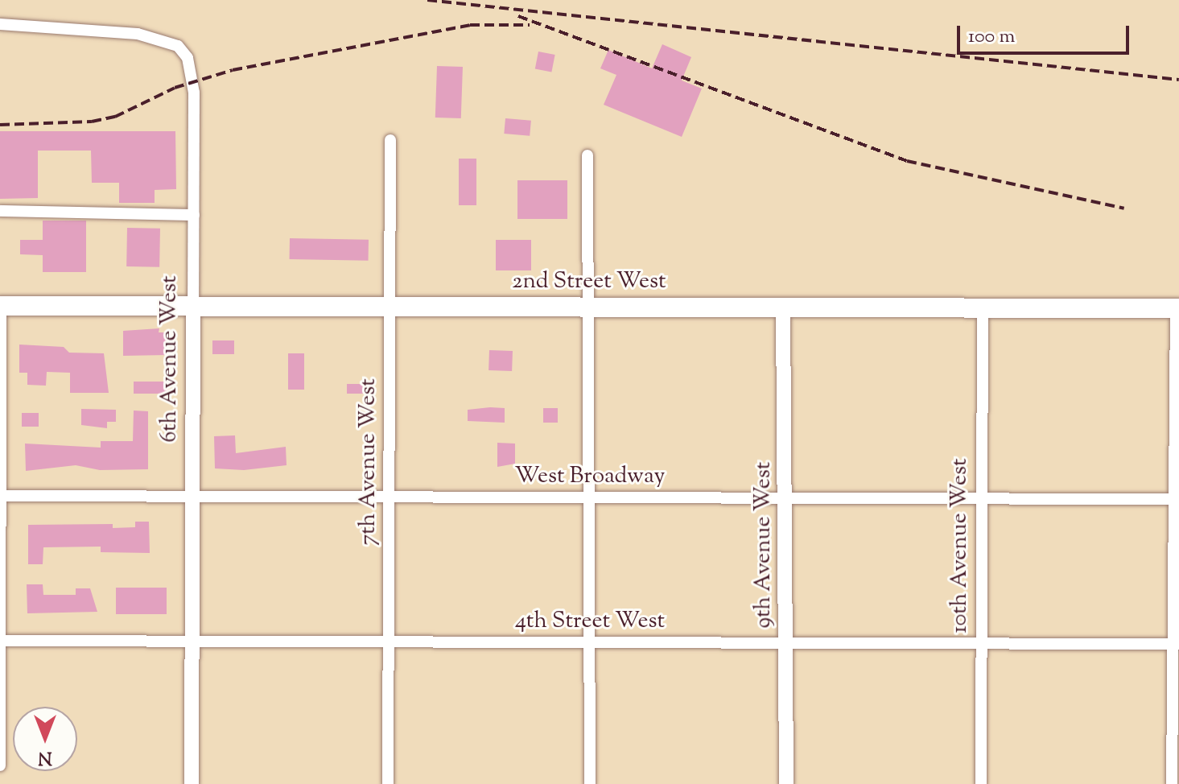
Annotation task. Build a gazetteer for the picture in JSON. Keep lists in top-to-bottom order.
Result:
{
  "streets": {
    "main road": ["2nd Street West"],
    "street": [
      "6th Avenue West",
      "7th Avenue West",
      "West Broadway",
      "9th Avenue West",
      "10th Avenue West",
      "4th Street West"
    ]
  },
  "crossings": [
    ["2nd Street West", "6th Avenue West"],
    ["2nd Street West", "7th Avenue West"],
    ["2nd Street West", "9th Avenue West"],
    ["2nd Street West", "10th Avenue West"],
    ["6th Avenue West", "West Broadway"],
    ["6th Avenue West", "4th Street West"],
    ["7th Avenue West", "West Broadway"],
    ["7th Avenue West", "4th Street West"],
    ["West Broadway", "9th Avenue West"],
    ["West Broadway", "10th Avenue West"],
    ["9th Avenue West", "4th Street West"],
    ["10th Avenue West", "4th Street West"]
  ],
  "scale_bar": "100 m",
  "north": "bottom"
}
